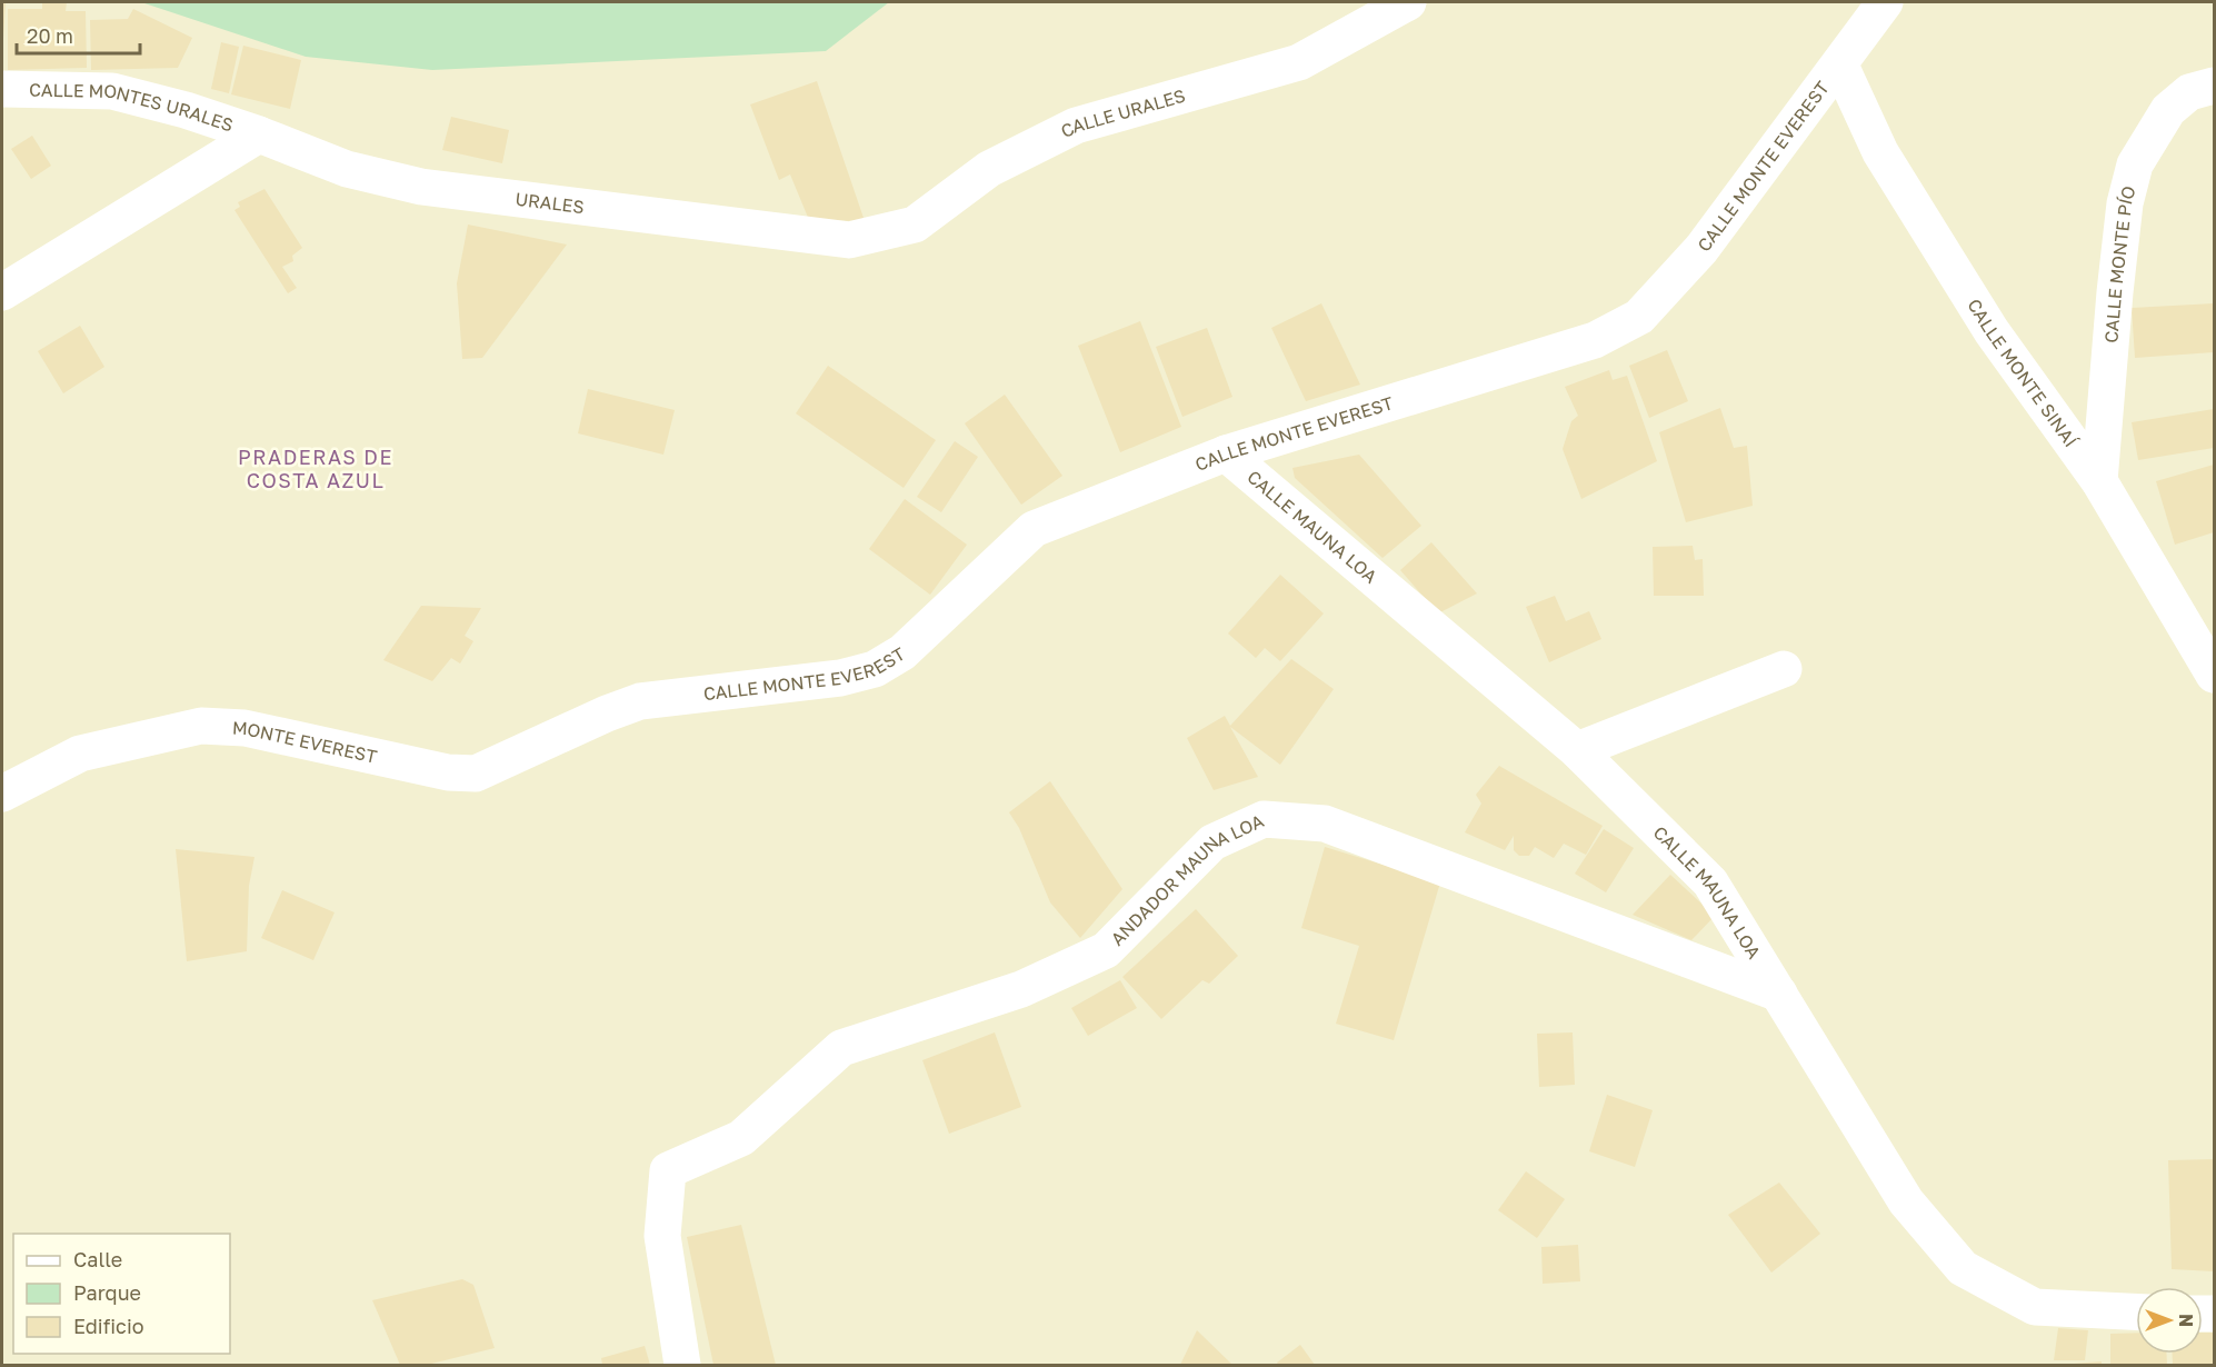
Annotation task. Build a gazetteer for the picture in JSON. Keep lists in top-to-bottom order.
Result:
{
  "streets": {
    "street": [
      "CALLE MONTES URALES",
      "CALLE URALES",
      "CALLE MONTE EVEREST",
      "URALES",
      "CALLE MONTE PÍO",
      "CALLE MONTE SINAÍ",
      "CALLE MAUNA LOA",
      "MONTE EVEREST",
      "ANDADOR MAUNA LOA"
    ]
  },
  "crossings": [
    ["CALLE MONTES URALES", "URALES"],
    ["CALLE URALES", "URALES"],
    ["CALLE MONTE EVEREST", "CALLE MONTE SINAÍ"],
    ["CALLE MONTE EVEREST", "CALLE MAUNA LOA"],
    ["CALLE MONTE EVEREST", "MONTE EVEREST"],
    ["CALLE MONTE PÍO", "CALLE MONTE SINAÍ"],
    ["CALLE MAUNA LOA", "ANDADOR MAUNA LOA"]
  ],
  "districts": ["PRADERAS DE COSTA AZUL"],
  "legend": ["Calle", "Parque", "Edificio"],
  "scale_bar": "20 m",
  "north": "right"
}
